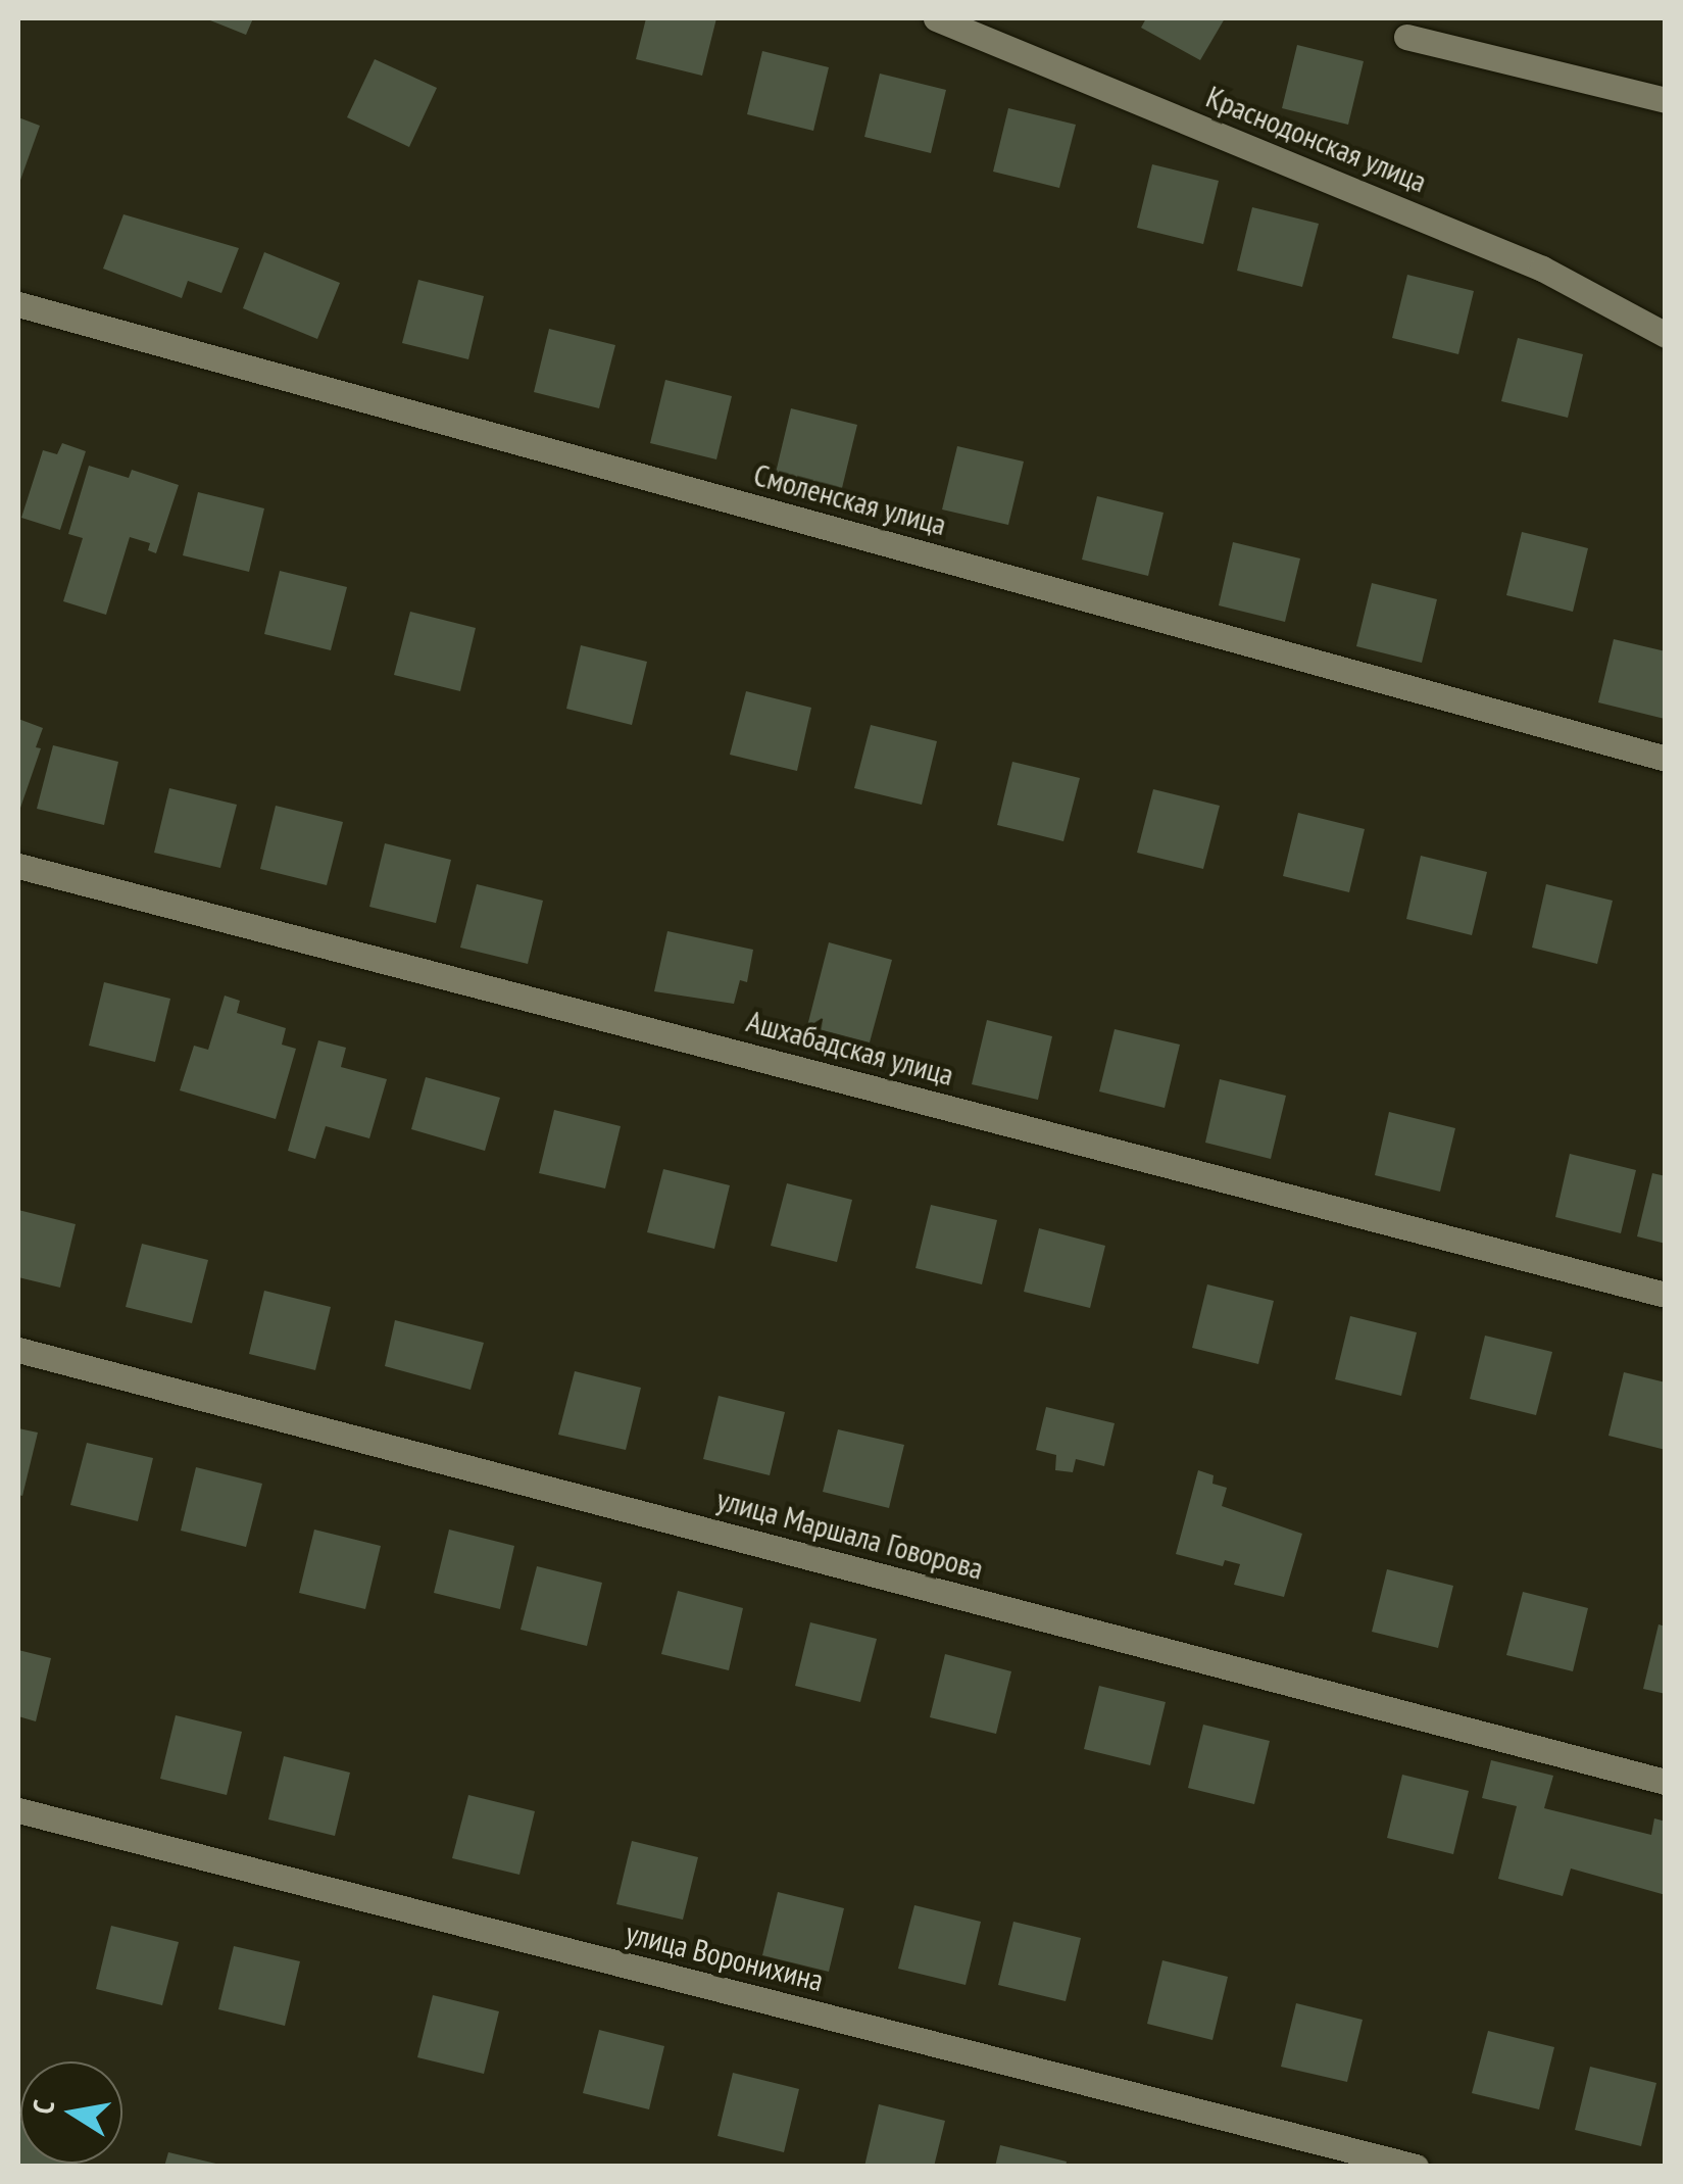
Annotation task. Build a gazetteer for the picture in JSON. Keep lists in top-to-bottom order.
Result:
{
  "streets": {
    "street": [
      "Краснодонская улица",
      "Смоленская улица",
      "Ашхабадская улица",
      "улица Маршала Говорова",
      "улица Воронихина"
    ]
  },
  "north": "left"
}
